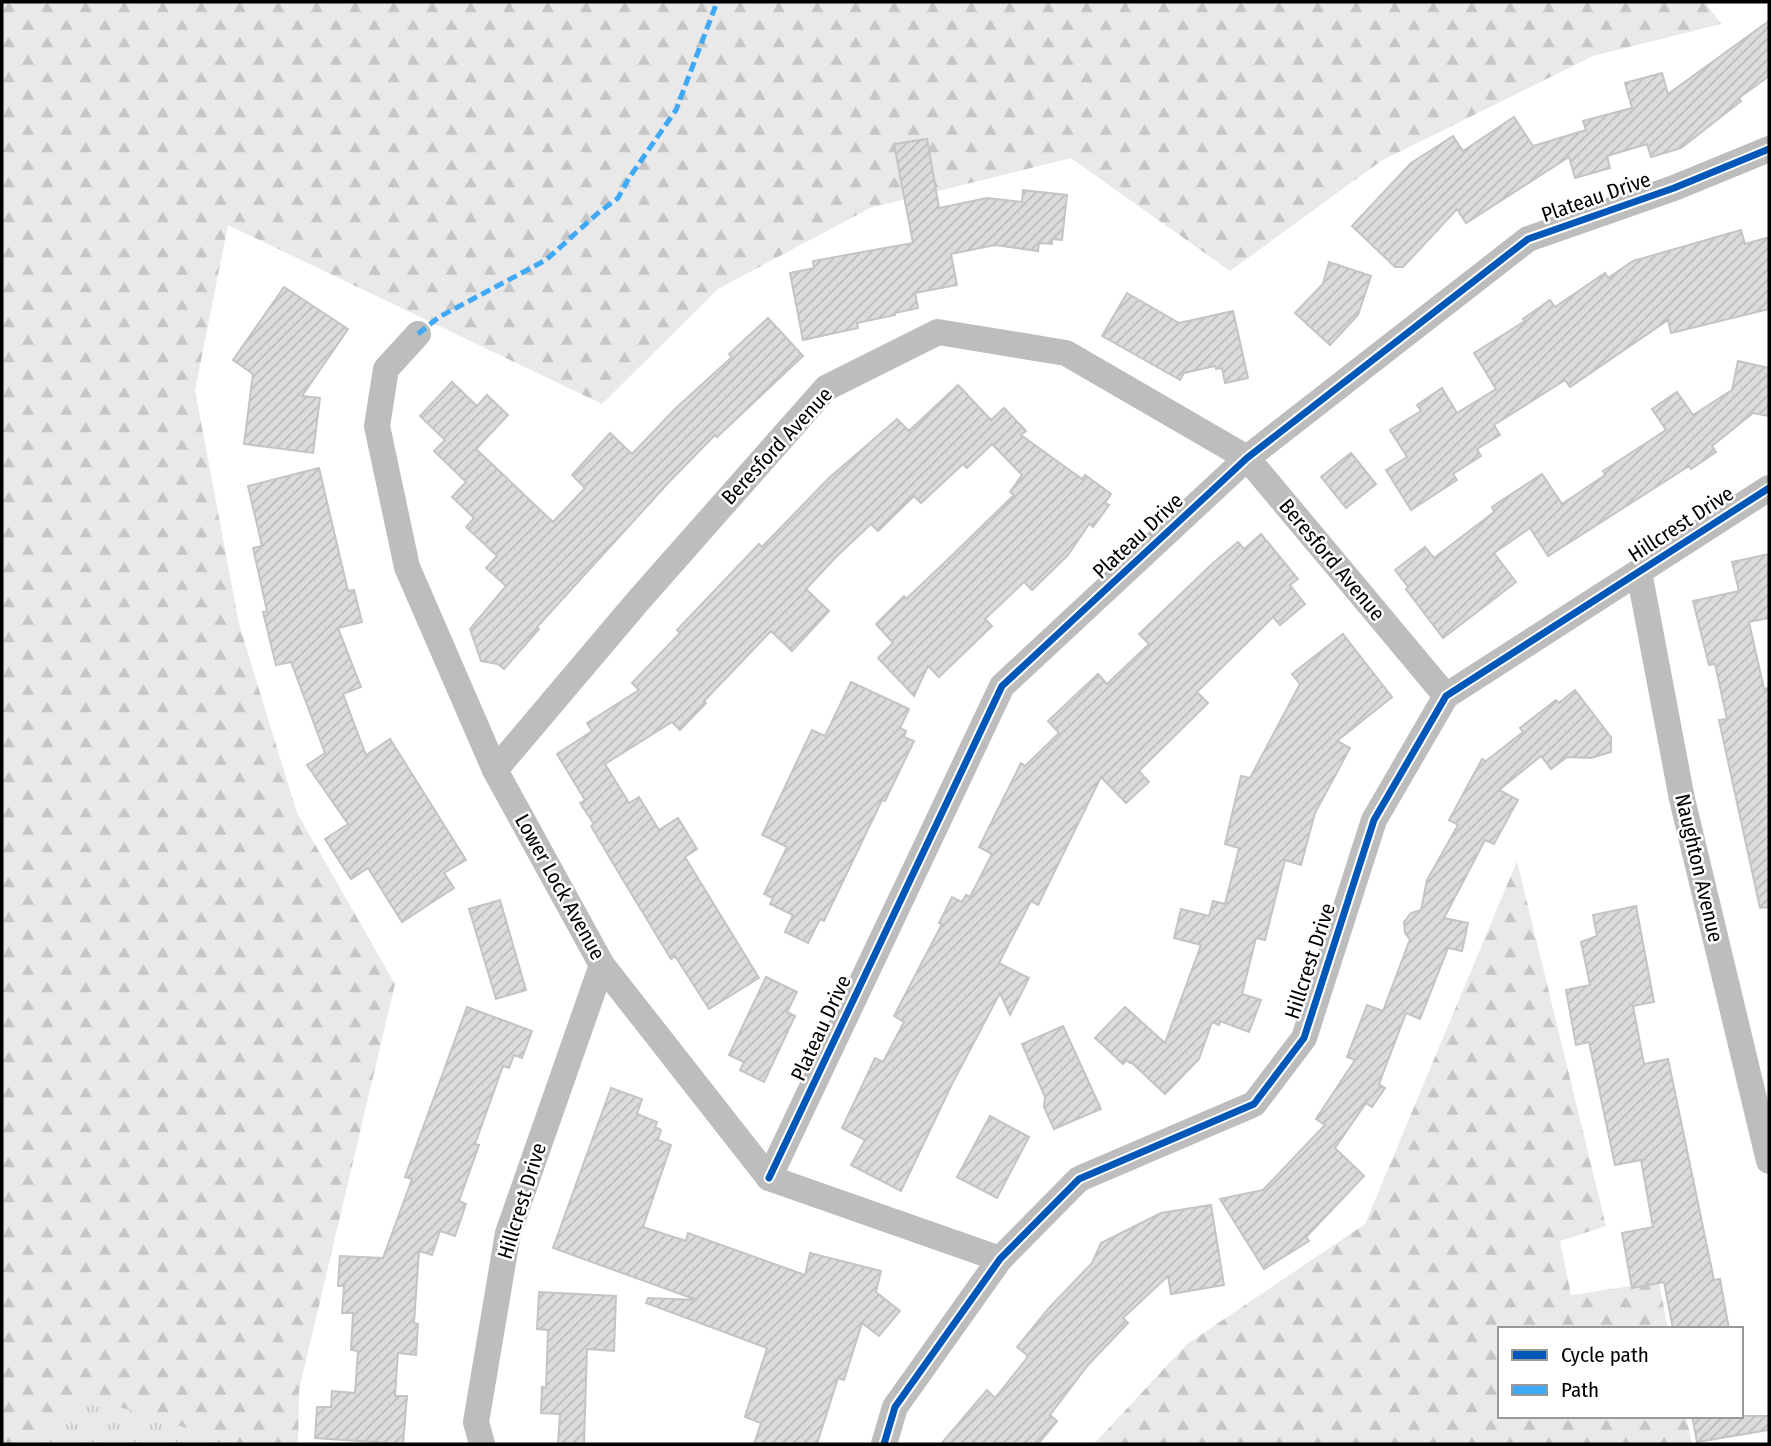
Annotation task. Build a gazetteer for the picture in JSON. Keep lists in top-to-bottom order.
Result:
{
  "streets": {
    "street": [
      "Plateau Drive",
      "Beresford Avenue",
      "Hillcrest Drive",
      "Naughton Avenue",
      "Lower Lock Avenue"
    ]
  },
  "crossings": [
    ["Plateau Drive", "Beresford Avenue"],
    ["Plateau Drive", "Lower Lock Avenue"],
    ["Beresford Avenue", "Hillcrest Drive"],
    ["Beresford Avenue", "Lower Lock Avenue"],
    ["Hillcrest Drive", "Naughton Avenue"],
    ["Hillcrest Drive", "Lower Lock Avenue"]
  ],
  "legend": ["Cycle path", "Path"]
}
